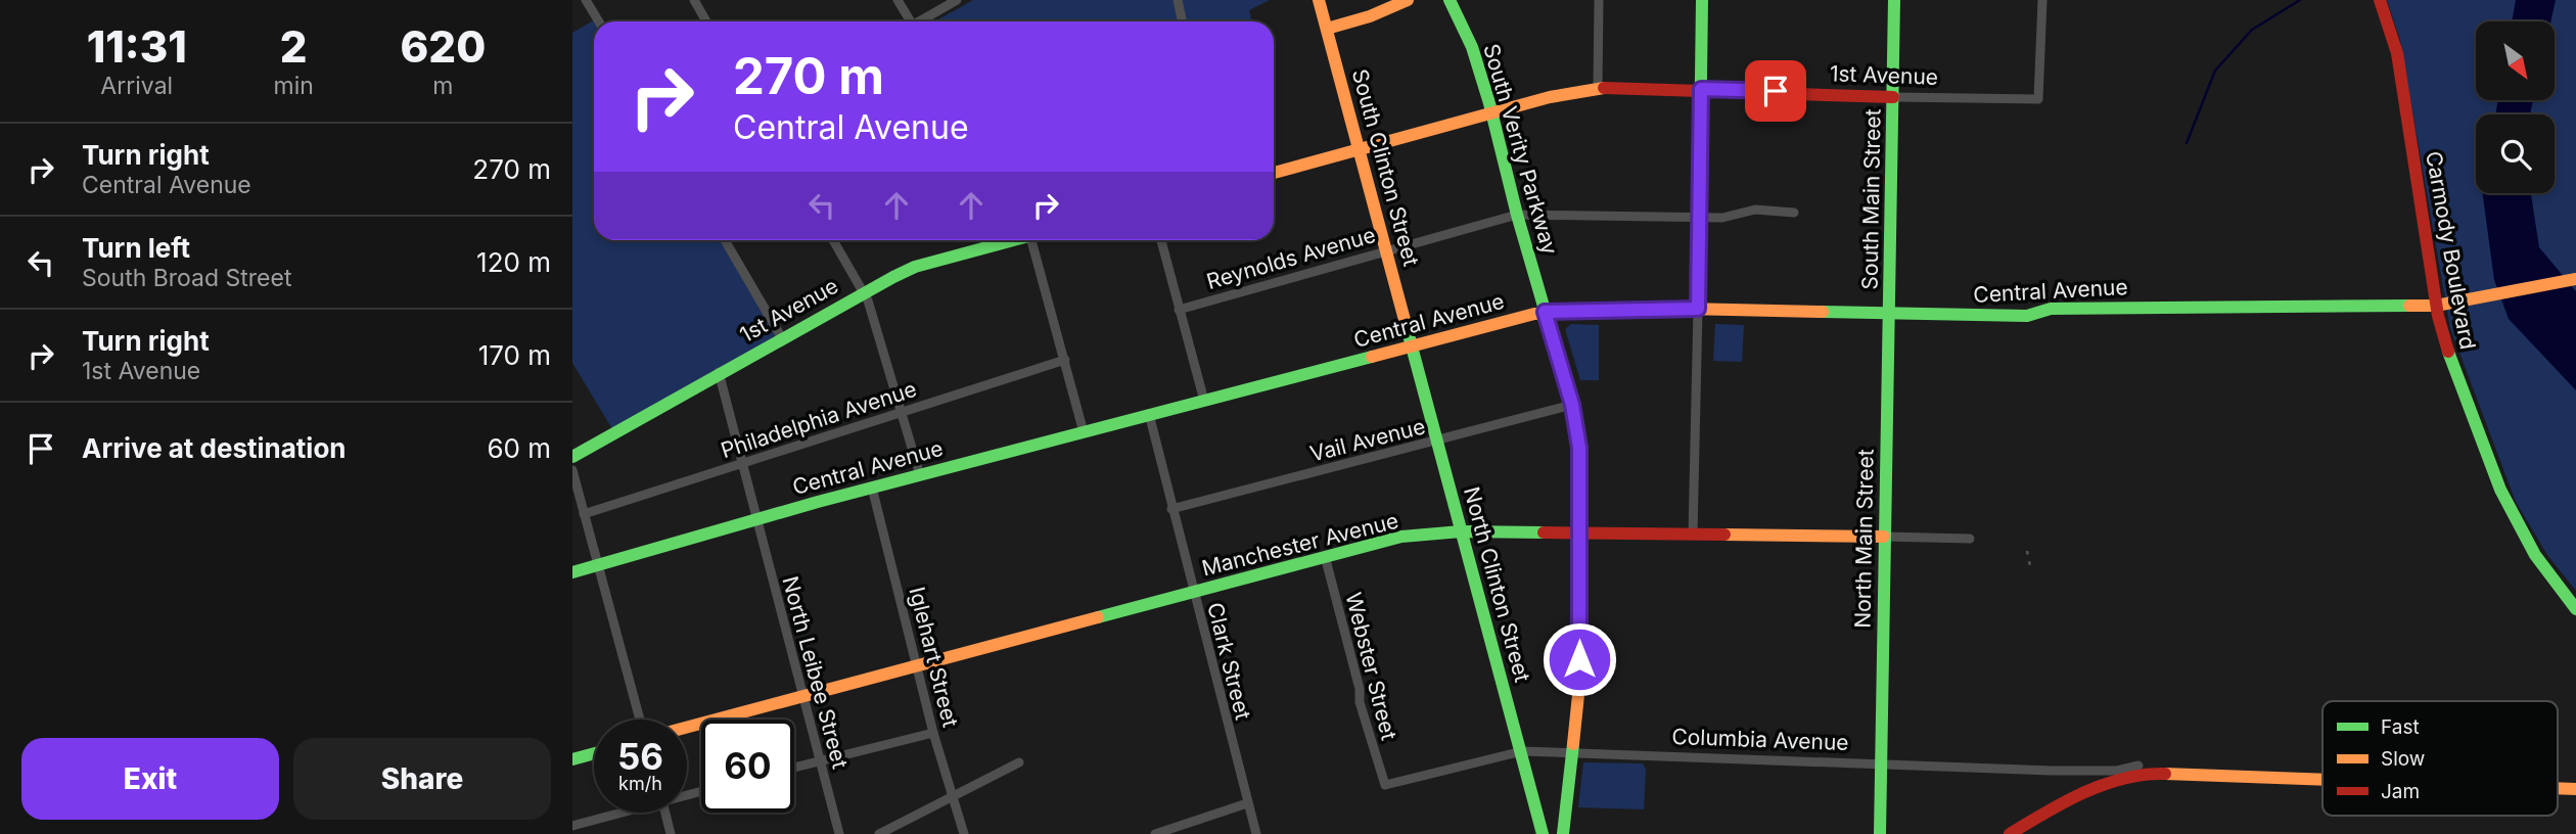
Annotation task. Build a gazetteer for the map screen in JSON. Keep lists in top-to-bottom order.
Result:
{
  "streets": {
    "street": [
      "1st Avenue",
      "South Verity Parkway",
      "South Clinton Street",
      "South Main Street",
      "Carmody Boulevard",
      "Reynolds Avenue",
      "Central Avenue",
      "Philadelphia Avenue",
      "Vail Avenue",
      "North Main Street",
      "Manchester Avenue",
      "North Clinton Street",
      "Iglehart Street",
      "Clark Street",
      "Webster Street",
      "North Leibee Street",
      "Columbia Avenue"
    ]
  },
  "crossings": [
    ["1st Avenue", "South Verity Parkway"],
    ["1st Avenue", "South Clinton Street"],
    ["1st Avenue", "South Main Street"],
    ["1st Avenue", "North Leibee Street"],
    ["South Verity Parkway", "Reynolds Avenue"],
    ["South Verity Parkway", "Central Avenue"],
    ["South Verity Parkway", "Vail Avenue"],
    ["South Verity Parkway", "Manchester Avenue"],
    ["South Verity Parkway", "Columbia Avenue"],
    ["South Clinton Street", "Reynolds Avenue"],
    ["South Clinton Street", "Central Avenue"],
    ["South Clinton Street", "North Clinton Street"],
    ["South Main Street", "Central Avenue"],
    ["South Main Street", "North Main Street"],
    ["Carmody Boulevard", "Central Avenue"],
    ["Central Avenue", "North Main Street"],
    ["Central Avenue", "North Clinton Street"],
    ["Central Avenue", "Iglehart Street"],
    ["Central Avenue", "Clark Street"],
    ["Central Avenue", "North Leibee Street"],
    ["Philadelphia Avenue", "North Leibee Street"],
    ["Vail Avenue", "North Clinton Street"],
    ["Vail Avenue", "Clark Street"],
    ["North Main Street", "Manchester Avenue"],
    ["North Main Street", "Columbia Avenue"],
    ["Manchester Avenue", "North Clinton Street"],
    ["Manchester Avenue", "Iglehart Street"],
    ["Manchester Avenue", "Clark Street"],
    ["Manchester Avenue", "Webster Street"],
    ["Manchester Avenue", "North Leibee Street"],
    ["North Clinton Street", "Columbia Avenue"],
    ["Webster Street", "Columbia Avenue"]
  ],
  "legend": ["Fast", "Slow", "Jam"],
  "north": "bottom right",
  "page": {
    "eta": [
      "11:31",
      "Arrival",
      "2",
      "min",
      "620",
      "m"
    ],
    "turn": ["270 m", "Central Avenue"],
    "list": [
      {
        "name": "Turn right",
        "note": "Central Avenue",
        "value": "270 m"
      },
      {
        "name": "Turn left",
        "note": "South Broad Street",
        "value": "120 m"
      },
      {
        "name": "Turn right",
        "note": "1st Avenue",
        "value": "170 m"
      },
      {
        "name": "Arrive at destination",
        "value": "60 m"
      }
    ],
    "speed": "56 km/h",
    "limit": "60",
    "buttons": ["Exit", "Share"]
  }
}
